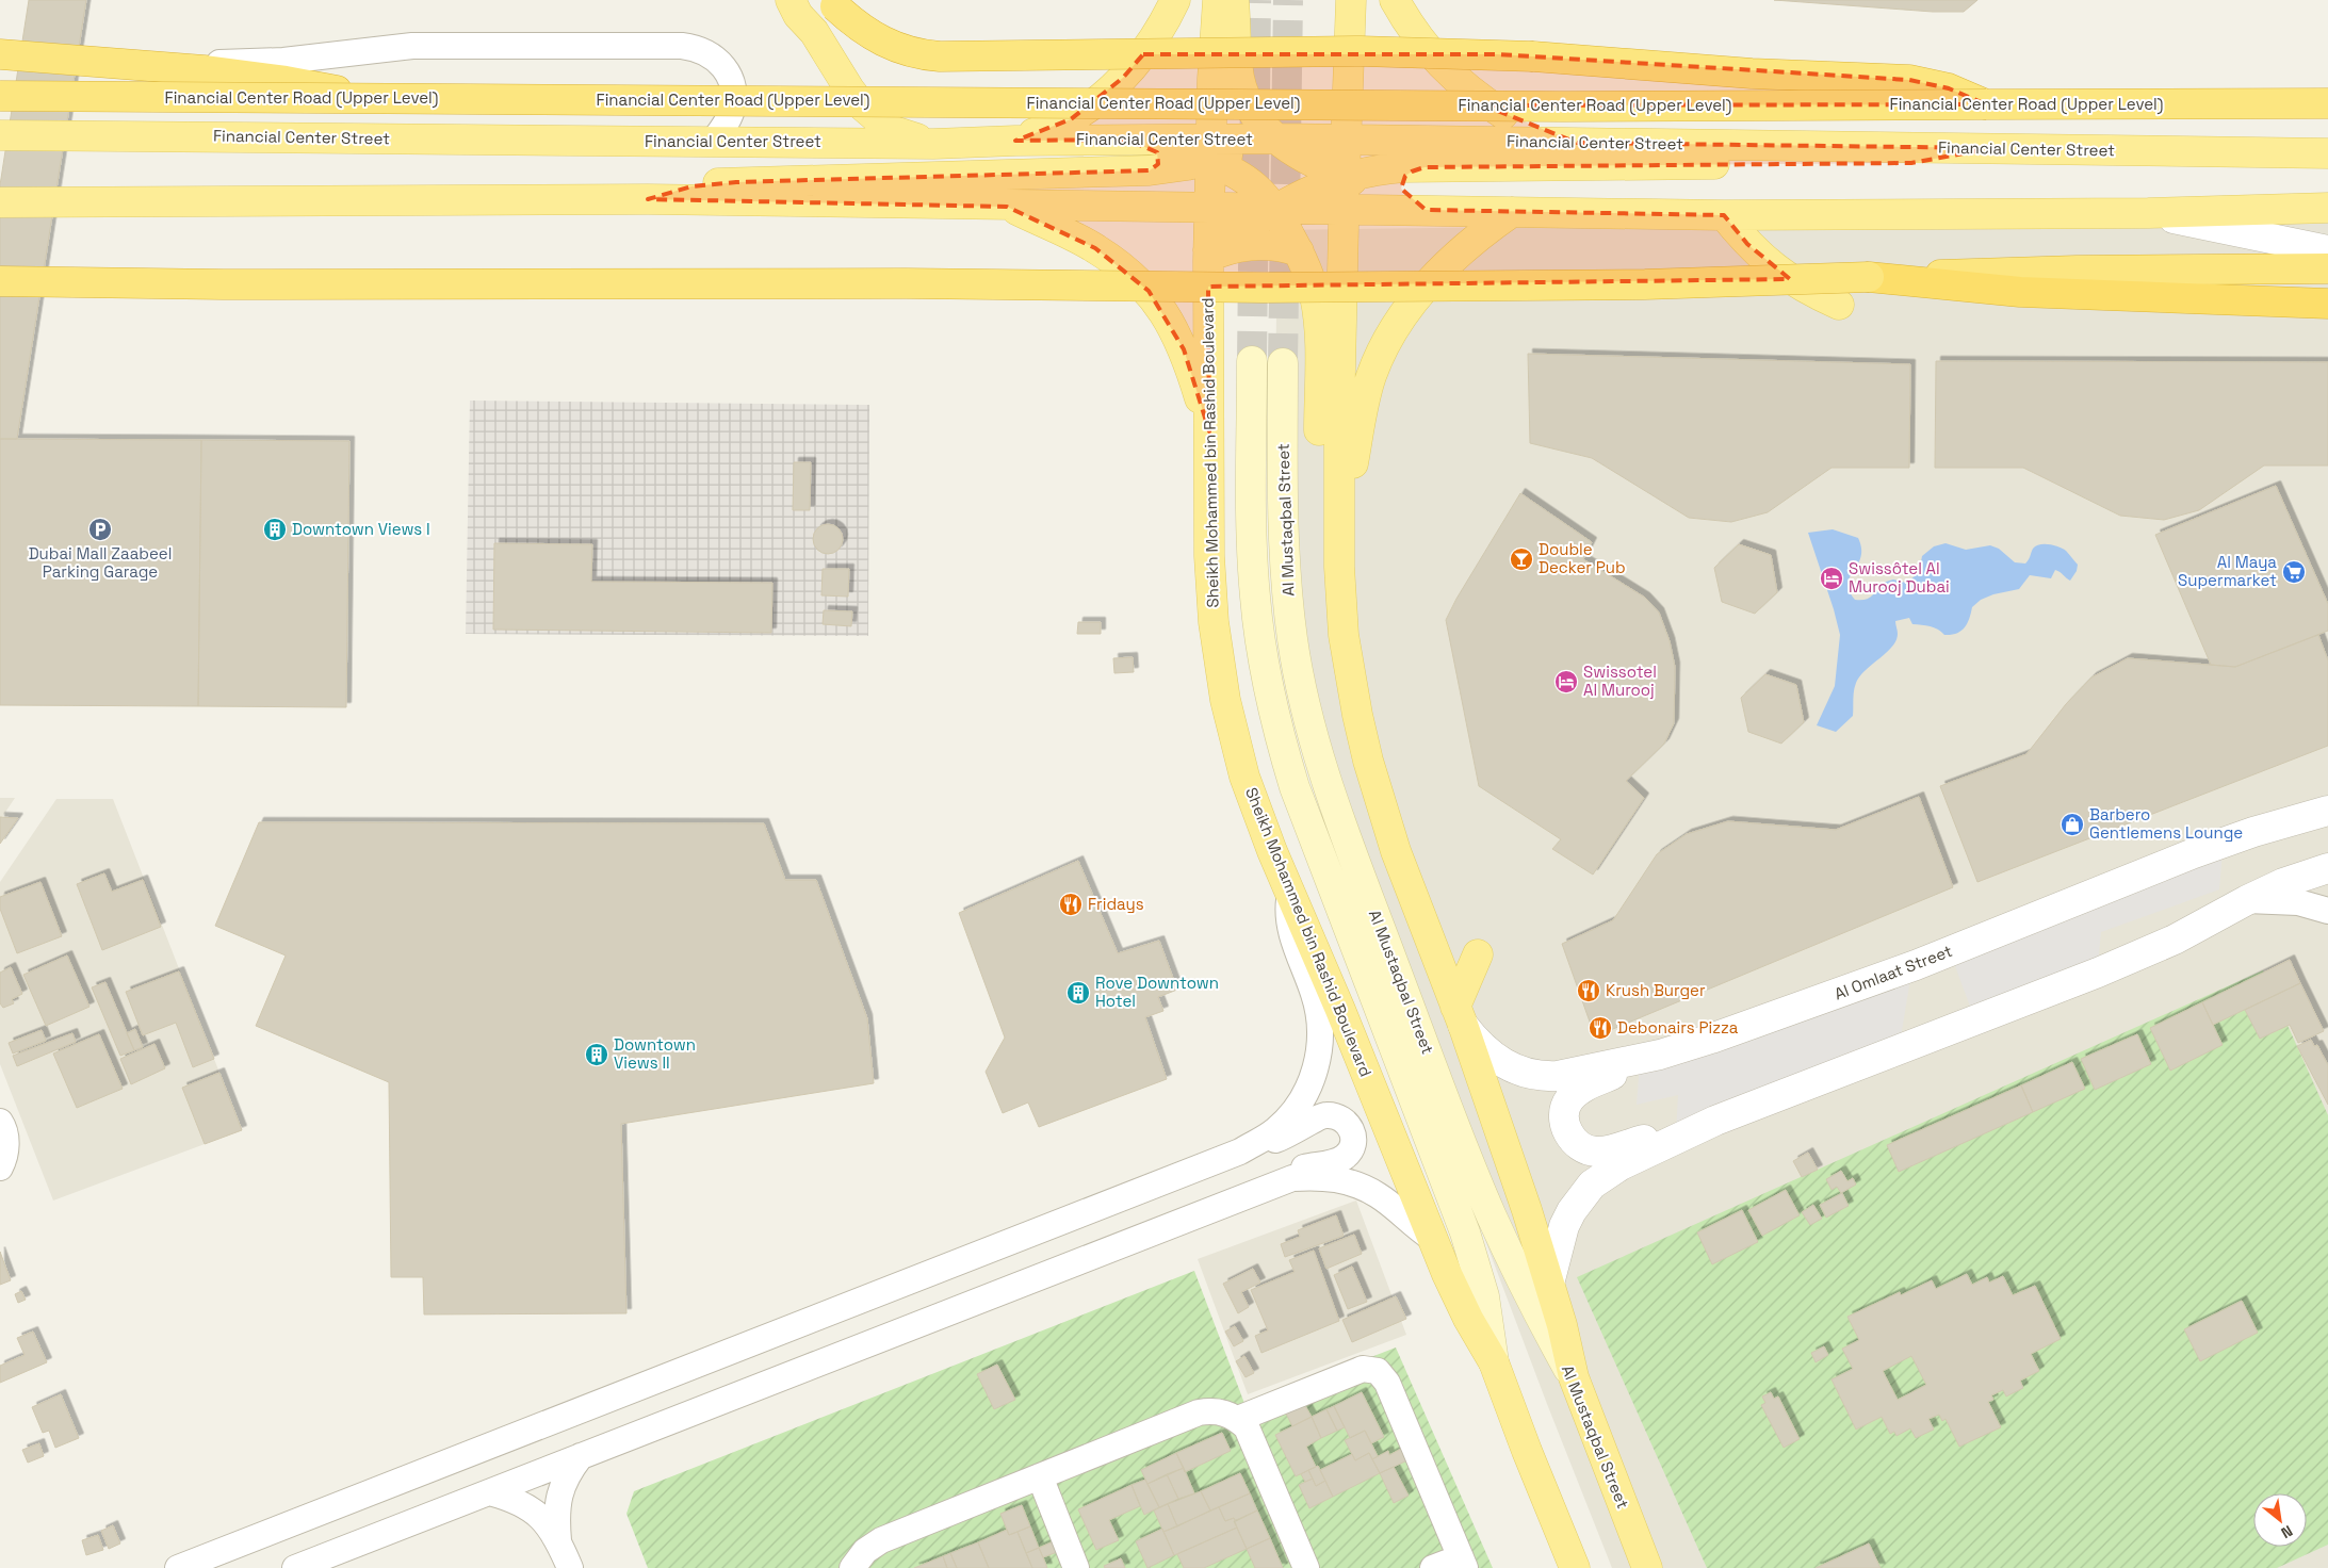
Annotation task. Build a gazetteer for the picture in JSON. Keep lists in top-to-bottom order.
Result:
{
  "streets": {
    "highway": ["Financial Center Road (Upper Level)"],
    "main road": ["Financial Center Street", "Sheikh Mohammed bin Rashid Boulevard", "Al Mustaqbal Street"],
    "street": ["Al Omlaat Street"]
  },
  "crossings": [
    ["Financial Center Street", "Sheikh Mohammed bin Rashid Boulevard"],
    ["Sheikh Mohammed bin Rashid Boulevard", "Al Mustaqbal Street"]
  ],
  "places": {
    "parking": ["Dubai Mall Zaabeel Parking Garage"],
    "building": ["Downtown Views I", "Rove Downtown Hotel", "Downtown Views II"],
    "bar": ["Double Decker Pub"],
    "supermarket": ["Al Maya Supermarket"],
    "hotel": ["Swissôtel Al Murooj Dubai", "Swissotel Al Murooj"],
    "shop": ["Barbero Gentlemens Lounge"],
    "restaurant": ["Fridays", "Krush Burger", "Debonairs Pizza"]
  },
  "north": "bottom right"
}
